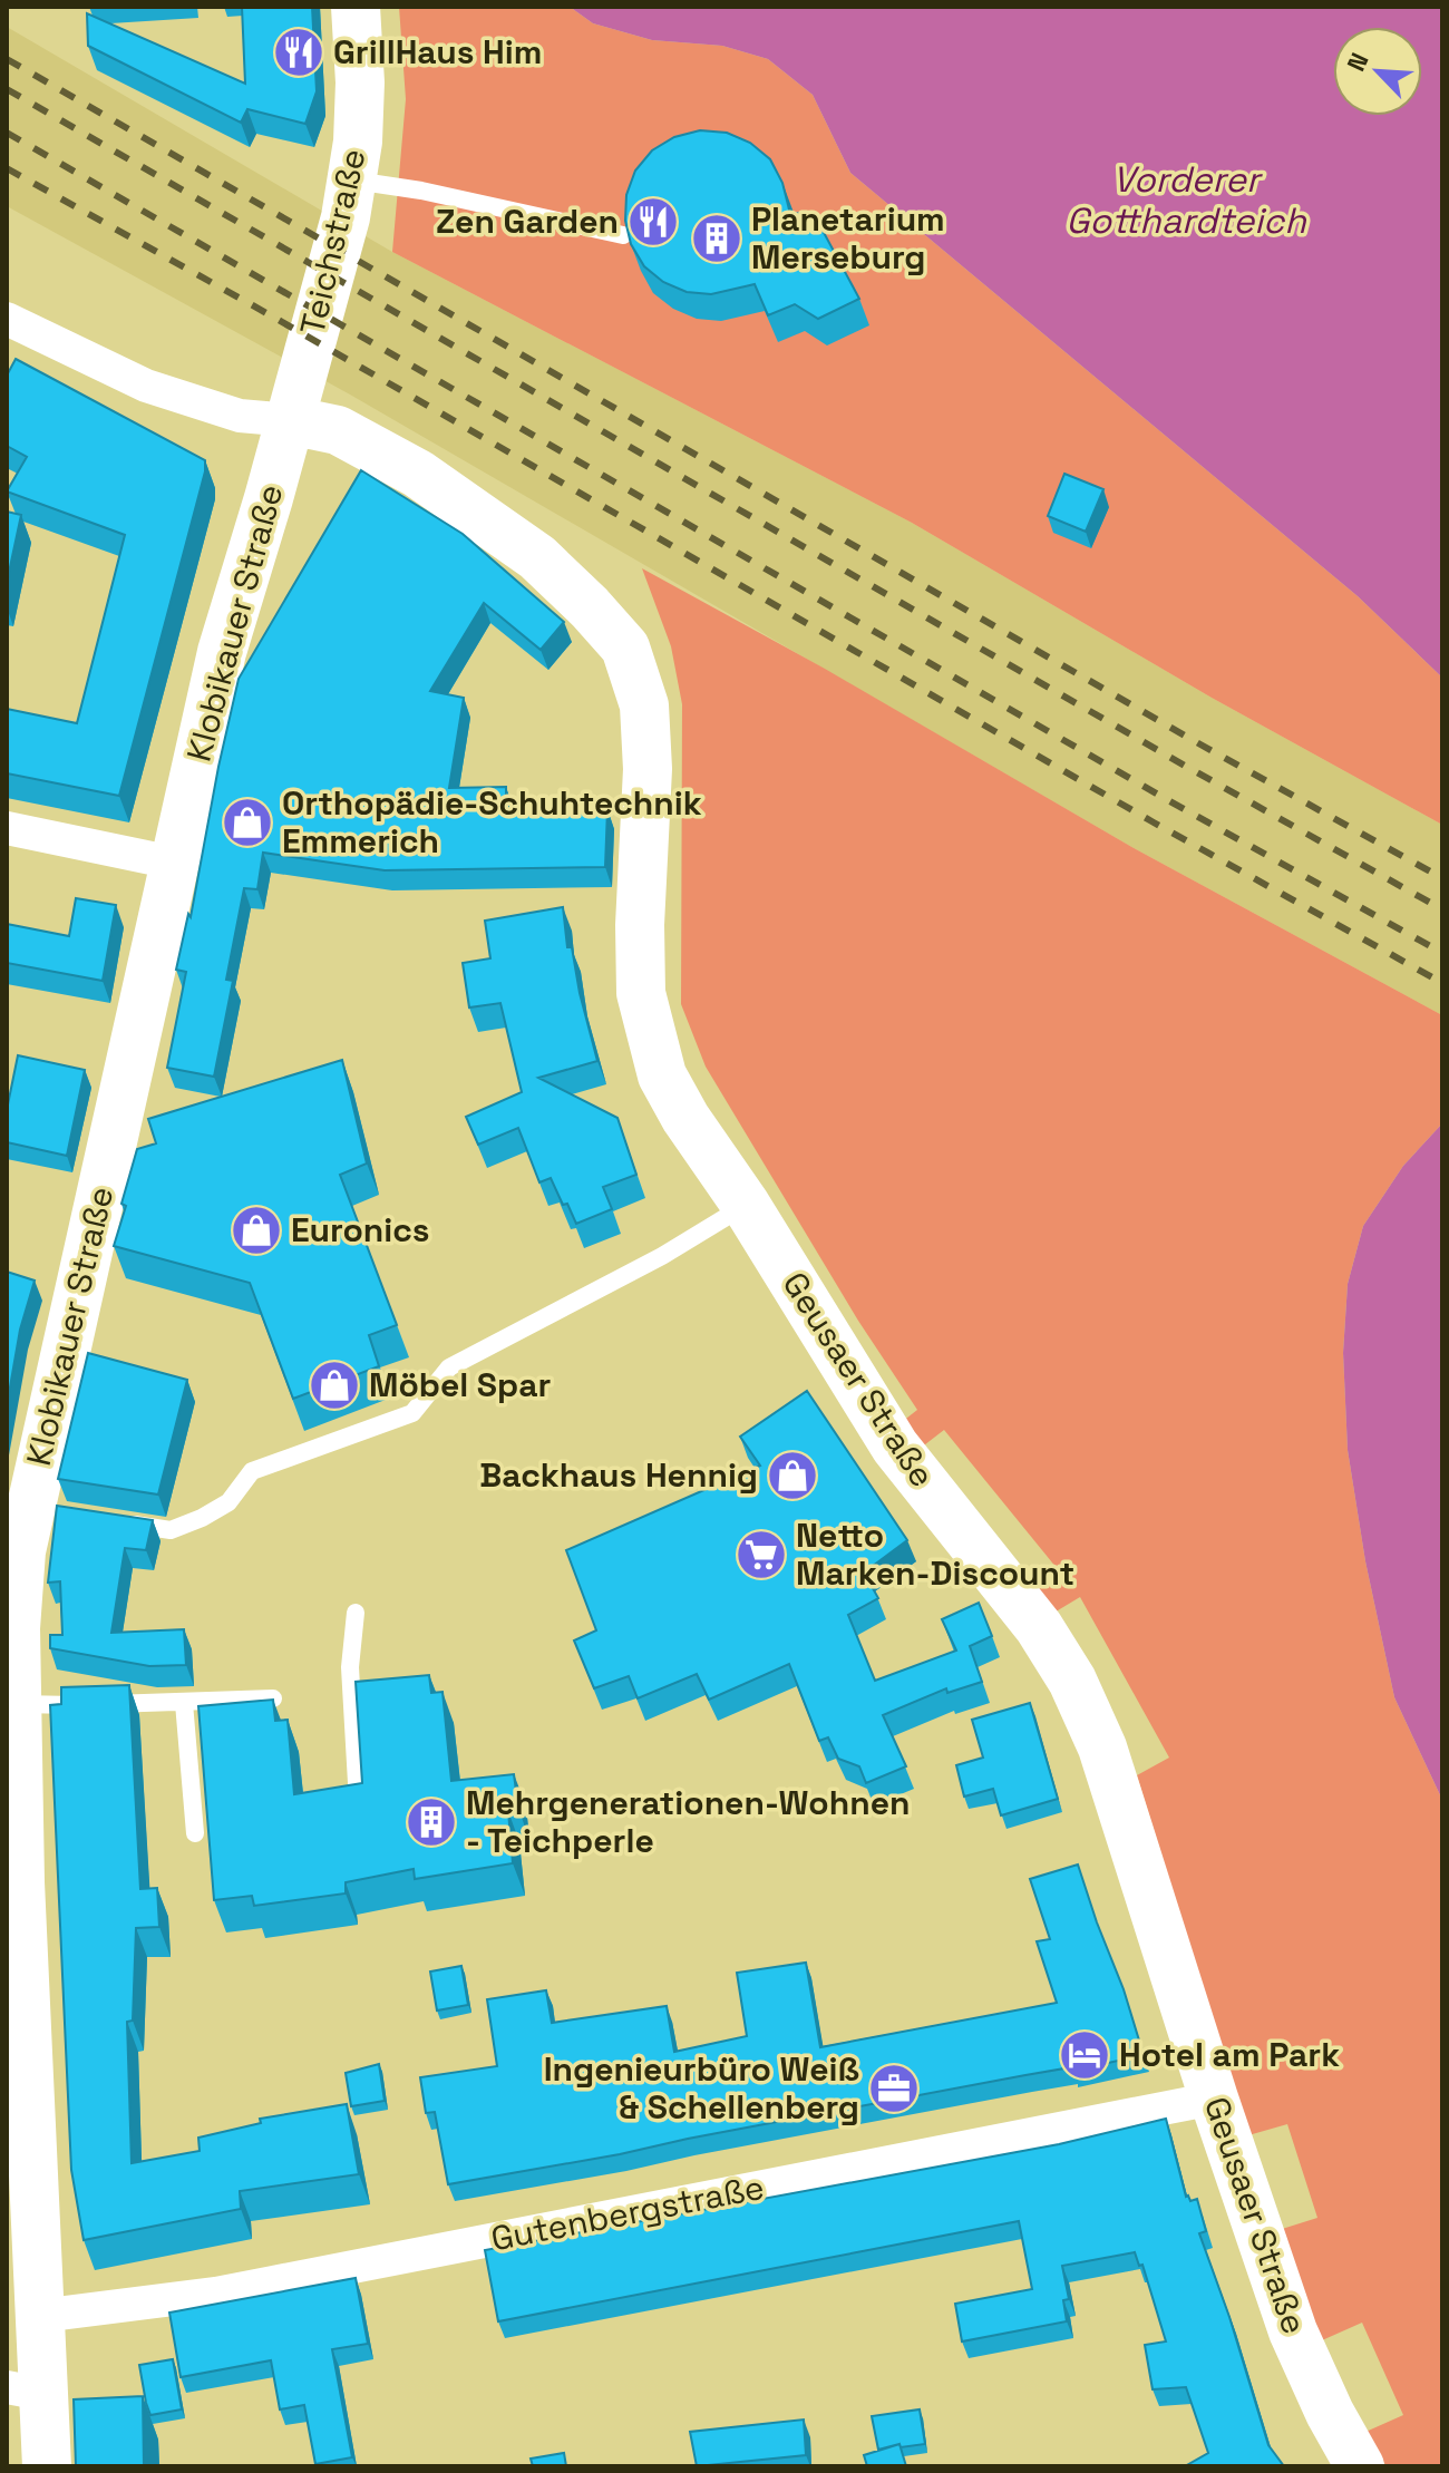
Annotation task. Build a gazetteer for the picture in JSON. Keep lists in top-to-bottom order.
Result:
{
  "streets": {
    "street": [
      "Teichstraße",
      "Klobikauer Straße",
      "Geusaer Straße",
      "Gutenbergstraße"
    ]
  },
  "crossings": [
    ["Teichstraße", "Klobikauer Straße"],
    ["Teichstraße", "Geusaer Straße"],
    ["Klobikauer Straße", "Geusaer Straße"],
    ["Klobikauer Straße", "Gutenbergstraße"],
    ["Geusaer Straße", "Gutenbergstraße"]
  ],
  "water": ["Vorderer Gotthardteich"],
  "places": {
    "restaurant": ["GrillHaus Him", "Zen Garden"],
    "building": ["Planetarium Merseburg", "Mehrgenerationen-Wohnen - Teichperle"],
    "shop": [
      "Orthopädie-Schuhtechnik Emmerich",
      "Euronics",
      "Möbel Spar",
      "Backhaus Hennig"
    ],
    "supermarket": ["Netto Marken-Discount"],
    "hotel": ["Hotel am Park"],
    "office": ["Ingenieurbüro Weiß & Schellenberg"]
  },
  "north": "top left"
}
